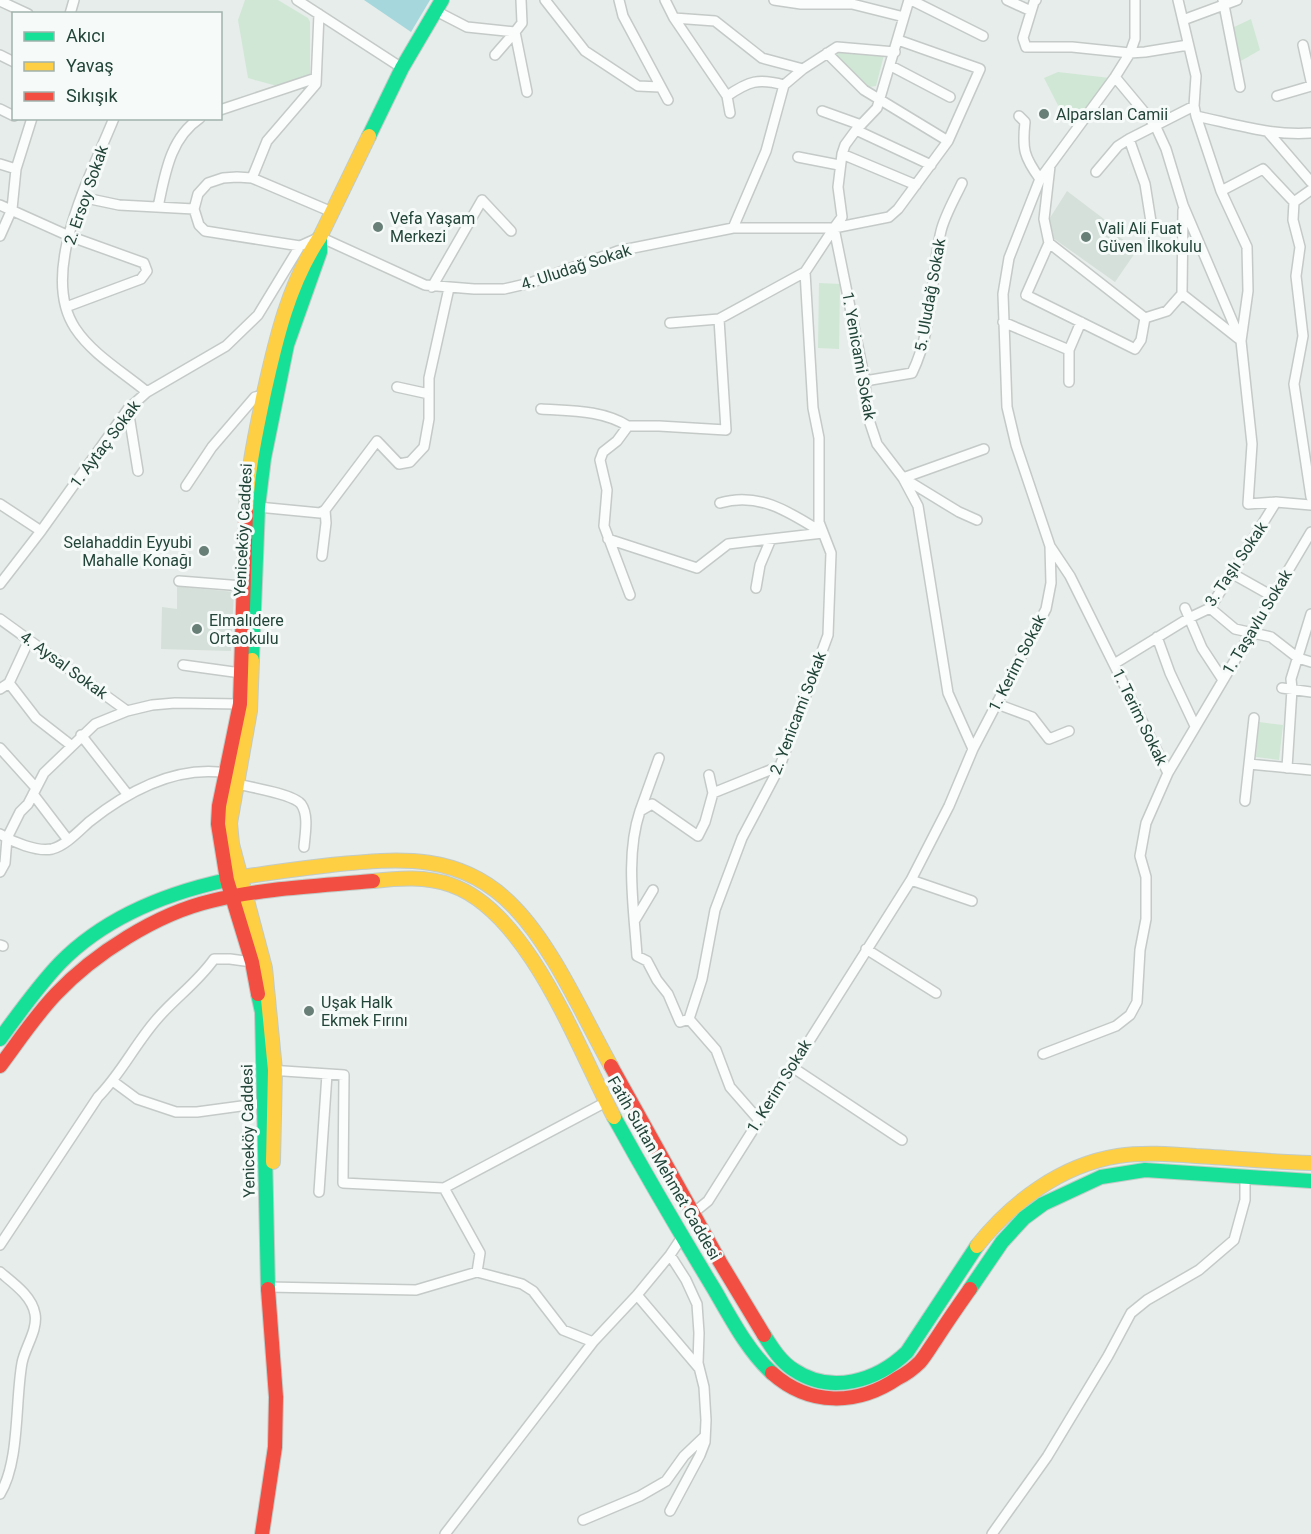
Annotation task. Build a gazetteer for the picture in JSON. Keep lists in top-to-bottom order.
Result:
{
  "streets": {
    "main road": ["Yeniceköy Caddesi", "Fatih Sultan Mehmet Caddesi"],
    "street": [
      "2. Ersoy Sokak",
      "4. Uludağ Sokak",
      "5. Uludağ Sokak",
      "1. Yenicami Sokak",
      "1. Aytaç Sokak",
      "3. Taşlı Sokak",
      "1. Taşavlu Sokak",
      "1. Kerim Sokak",
      "4. Aysal Sokak",
      "2. Yenicami Sokak",
      "1. Terim Sokak"
    ]
  },
  "crossings": [
    ["2. Ersoy Sokak", "1. Aytaç Sokak"],
    ["4. Uludağ Sokak", "1. Yenicami Sokak"],
    ["4. Uludağ Sokak", "Yeniceköy Caddesi"],
    ["5. Uludağ Sokak", "1. Yenicami Sokak"],
    ["1. Yenicami Sokak", "1. Kerim Sokak"],
    ["Yeniceköy Caddesi", "Fatih Sultan Mehmet Caddesi"],
    ["3. Taşlı Sokak", "1. Terim Sokak"],
    ["1. Taşavlu Sokak", "1. Terim Sokak"],
    ["1. Kerim Sokak", "1. Terim Sokak"],
    ["1. Kerim Sokak", "Fatih Sultan Mehmet Caddesi"]
  ],
  "places": [
    "Alparslan Camii",
    "Vefa Yaşam Merkezi",
    "Vali Ali Fuat Güven İlkokulu",
    "Selahaddin Eyyubi Mahalle Konağı",
    "Elmalıdere Ortaokulu",
    "Uşak Halk Ekmek Fırını"
  ],
  "legend": ["Akıcı", "Yavaş", "Sıkışık"]
}
